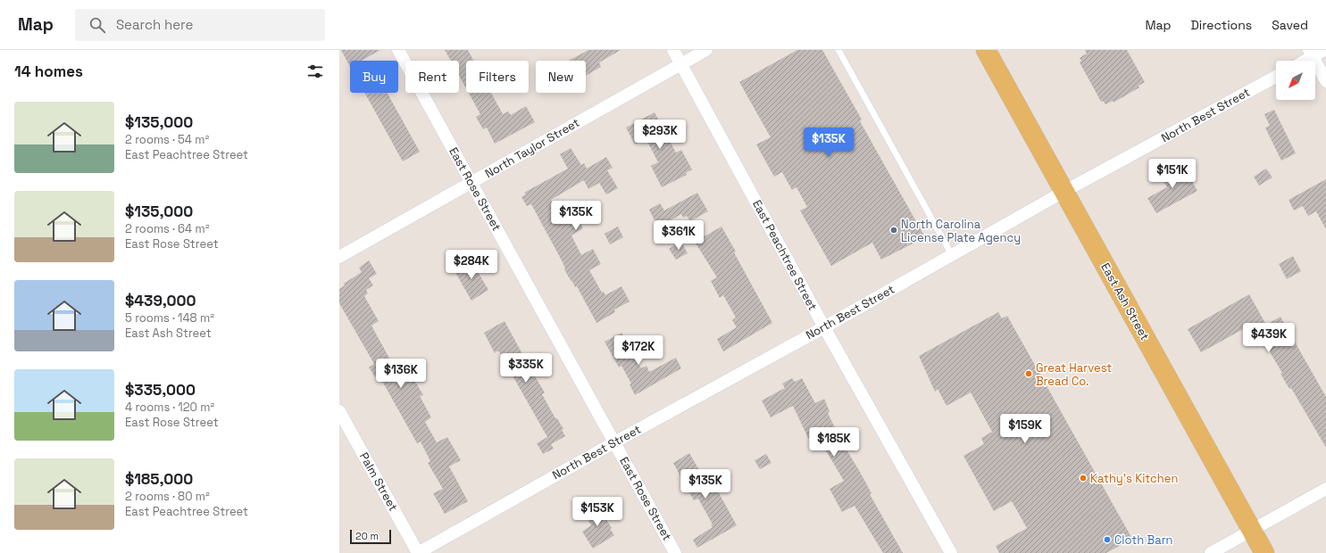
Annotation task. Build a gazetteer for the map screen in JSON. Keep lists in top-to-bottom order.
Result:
{
  "streets": {
    "main road": ["East Ash Street"],
    "street": [
      "North Best Street",
      "North Taylor Street",
      "East Rose Street",
      "East Peachtree Street",
      "Palm Street"
    ]
  },
  "crossings": [
    ["North Best Street", "East Rose Street"],
    ["North Best Street", "East Peachtree Street"],
    ["North Best Street", "East Ash Street"],
    ["North Best Street", "Palm Street"],
    ["North Taylor Street", "East Rose Street"],
    ["North Taylor Street", "East Peachtree Street"]
  ],
  "places": [
    "North Carolina License Plate Agency",
    "Great Harvest Bread Co.",
    "Kathy's Kitchen",
    "Cloth Barn"
  ],
  "scale_bar": "20 m",
  "north": "bottom left",
  "page": {
    "header": "Map",
    "search": "Search here",
    "nav": ["Map", "Directions", "Saved"],
    "heading": "14 homes",
    "chip": [
      "Buy",
      "Rent",
      "Filters",
      "New"
    ],
    "list": [
      {
        "name": "$135,000",
        "note": "2 rooms · 54 m² · East Peachtree Street"
      },
      {
        "name": "$135,000",
        "note": "2 rooms · 64 m² · East Rose Street"
      },
      {
        "name": "$439,000",
        "note": "5 rooms · 148 m² · East Ash Street"
      },
      {
        "name": "$335,000",
        "note": "4 rooms · 120 m² · East Rose Street"
      },
      {
        "name": "$185,000",
        "note": "2 rooms · 80 m² · East Peachtree Street"
      }
    ],
    "price": [
      "$293K",
      "$135K",
      "$151K",
      "$135K",
      "$361K",
      "$284K",
      "$439K",
      "$172K",
      "$335K",
      "$136K",
      "$159K",
      "$185K",
      "$135K",
      "$153K"
    ],
    "scale": "20 m"
  }
}
